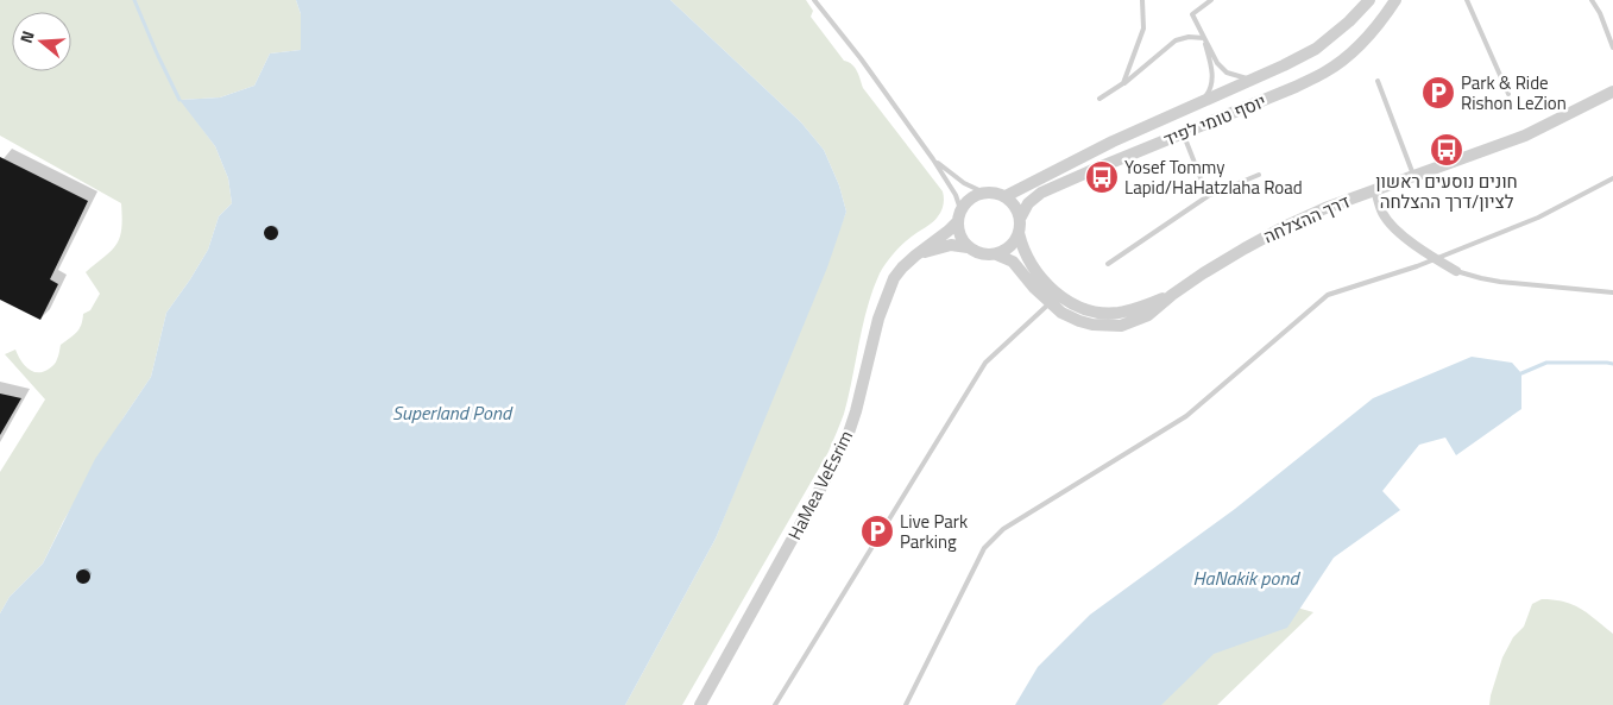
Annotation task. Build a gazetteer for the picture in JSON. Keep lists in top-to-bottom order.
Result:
{
  "streets": {
    "street": ["יוסף טומי לפיד", "דרך ההצלחה", "HaMea VeEsrim"]
  },
  "crossings": [
    ["יוסף טומי לפיד", "דרך ההצלחה"],
    ["יוסף טומי לפיד", "HaMea VeEsrim"],
    ["דרך ההצלחה", "HaMea VeEsrim"]
  ],
  "water": ["Superland Pond", "HaNakik pond"],
  "places": {
    "parking": ["Park & Ride Rishon LeZion", "Live Park Parking"],
    "bus stop": ["חונים נוסעים ראשון לציון/דרך ההצלחה", "Yosef Tommy Lapid/HaHatzlaha Road"]
  },
  "north": "left"
}
